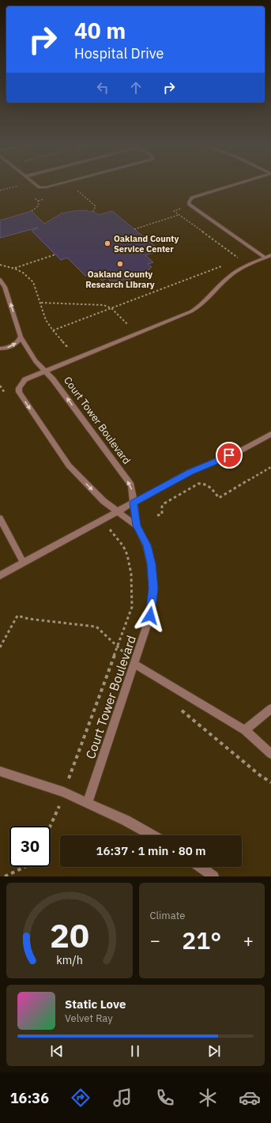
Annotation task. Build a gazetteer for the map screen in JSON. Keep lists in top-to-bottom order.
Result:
{
  "streets": {
    "street": ["Court Tower Boulevard"]
  },
  "places": ["Oakland County Service Center", "Oakland County Research Library"],
  "page": {
    "turn": ["40 m", "Hospital Drive"],
    "limit": "30",
    "trip": "16:37 · 1 min · 80 m",
    "tile": "Climate",
    "heat": ["−", "21°", "+"],
    "song": ["Static Love", "Velvet Ray"],
    "tabs": "16:36",
    "gauge": ["20", "km/h"]
  }
}
